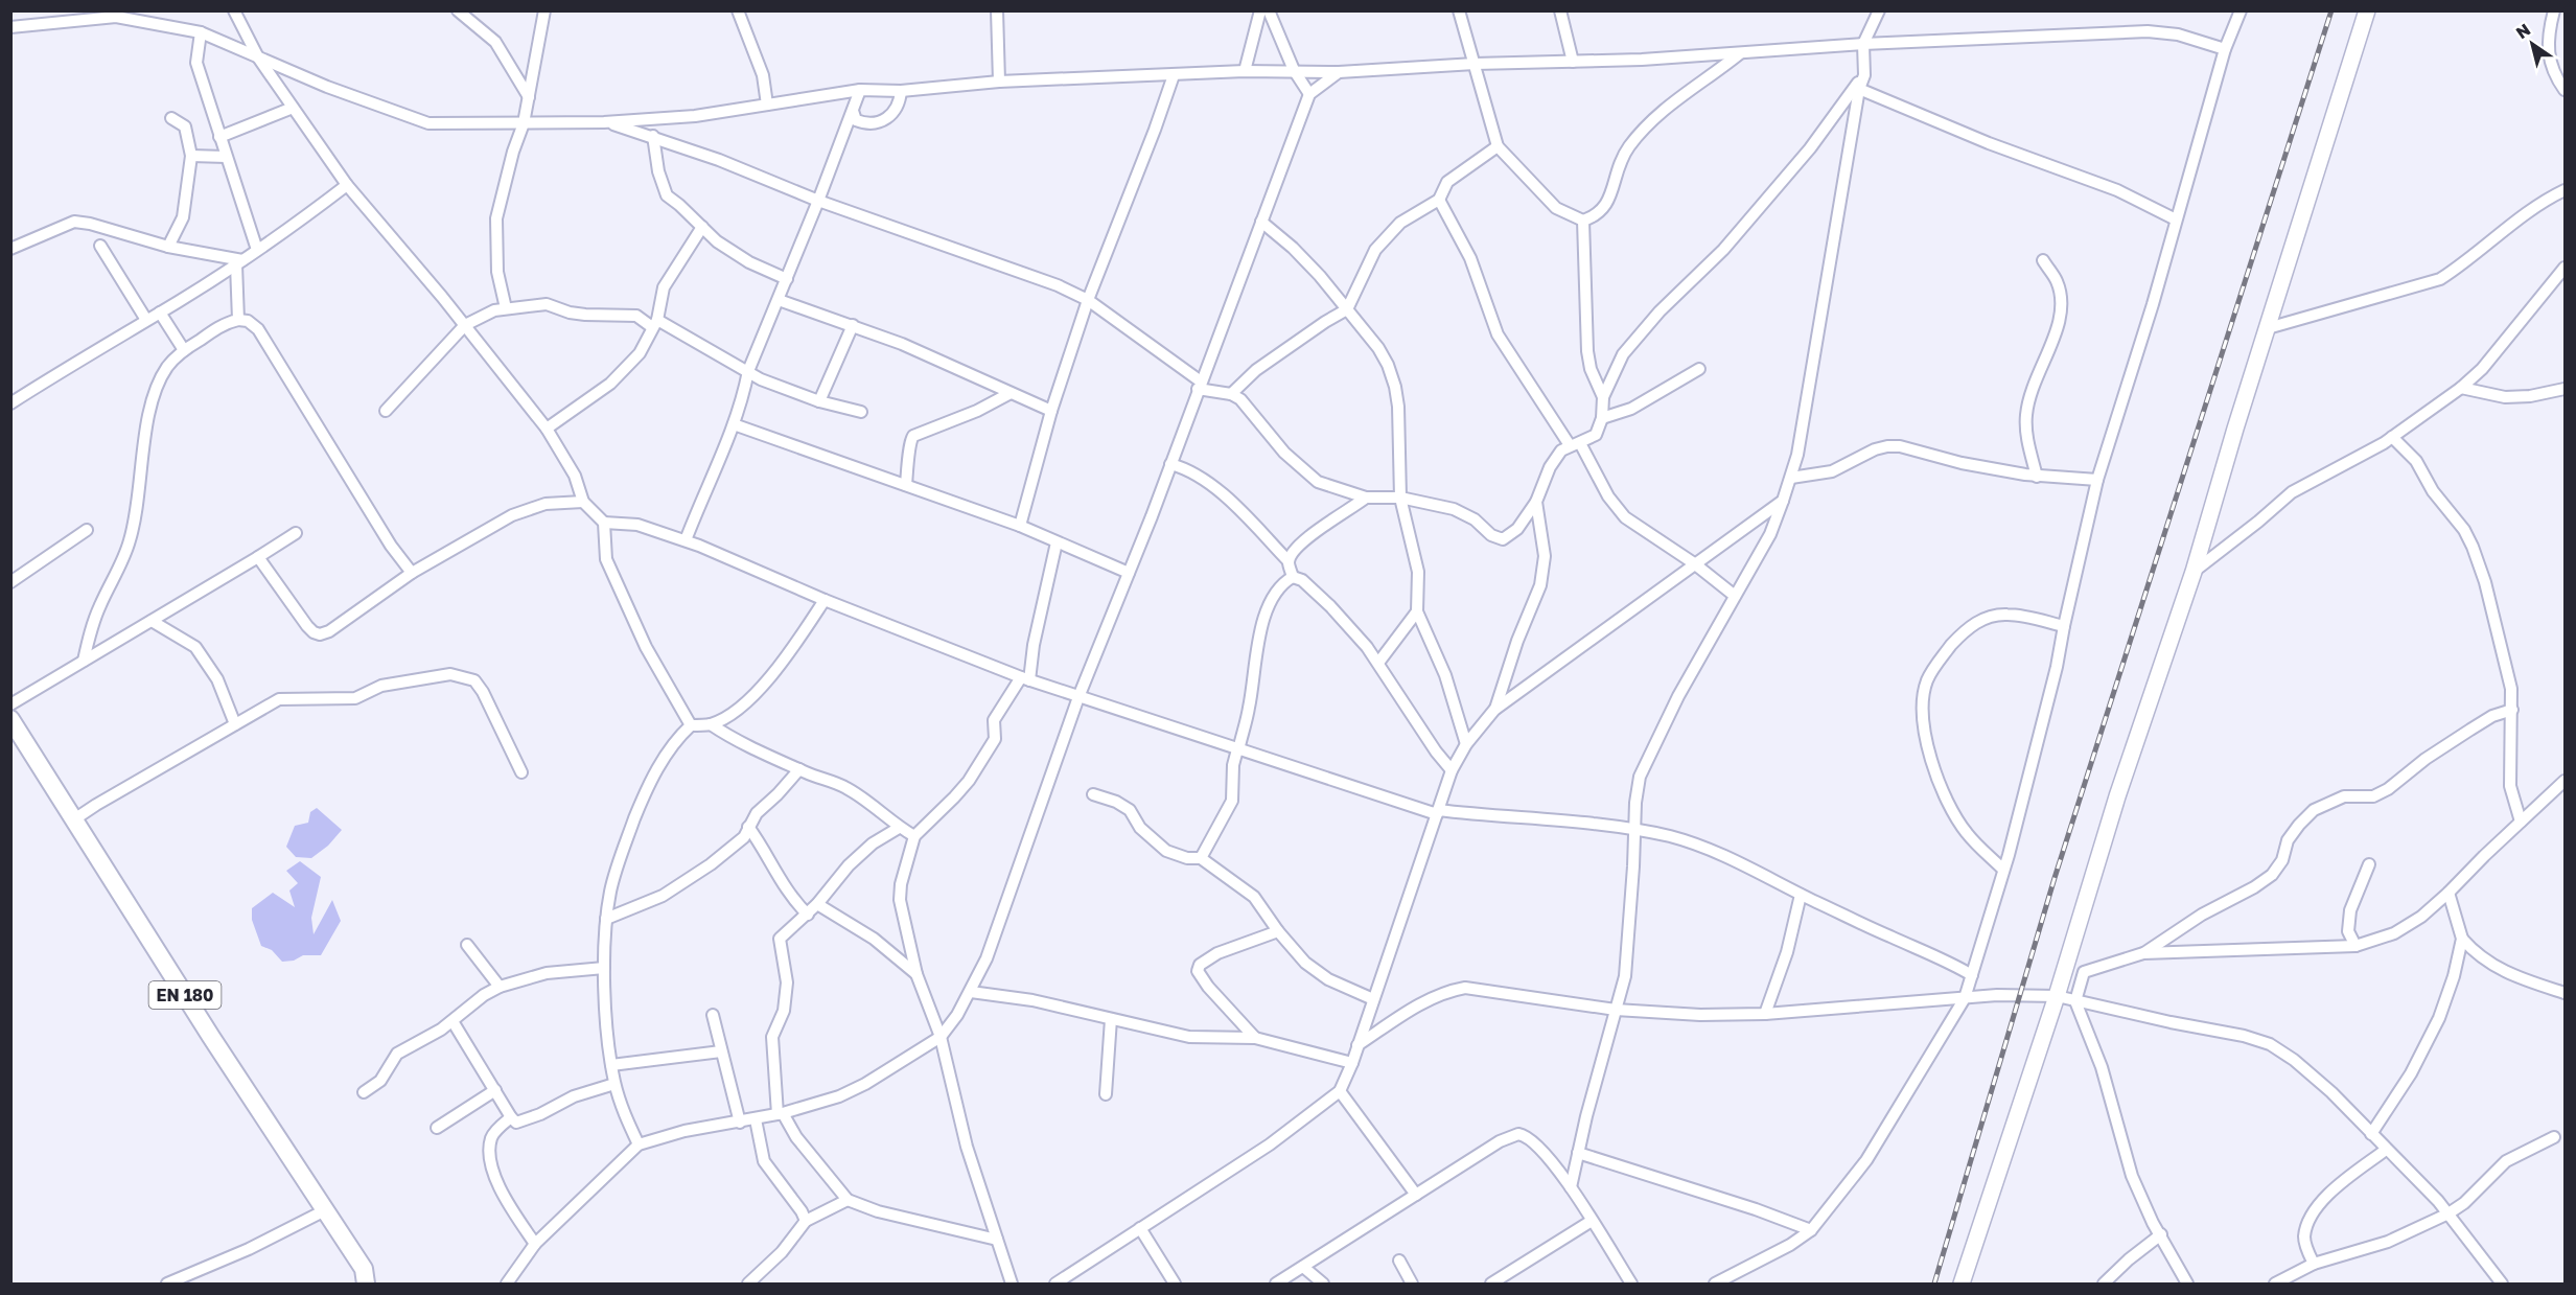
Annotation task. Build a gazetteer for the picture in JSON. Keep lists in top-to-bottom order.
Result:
{
  "streets": {
    "main road": ["EN 180"]
  },
  "north": "top left"
}
